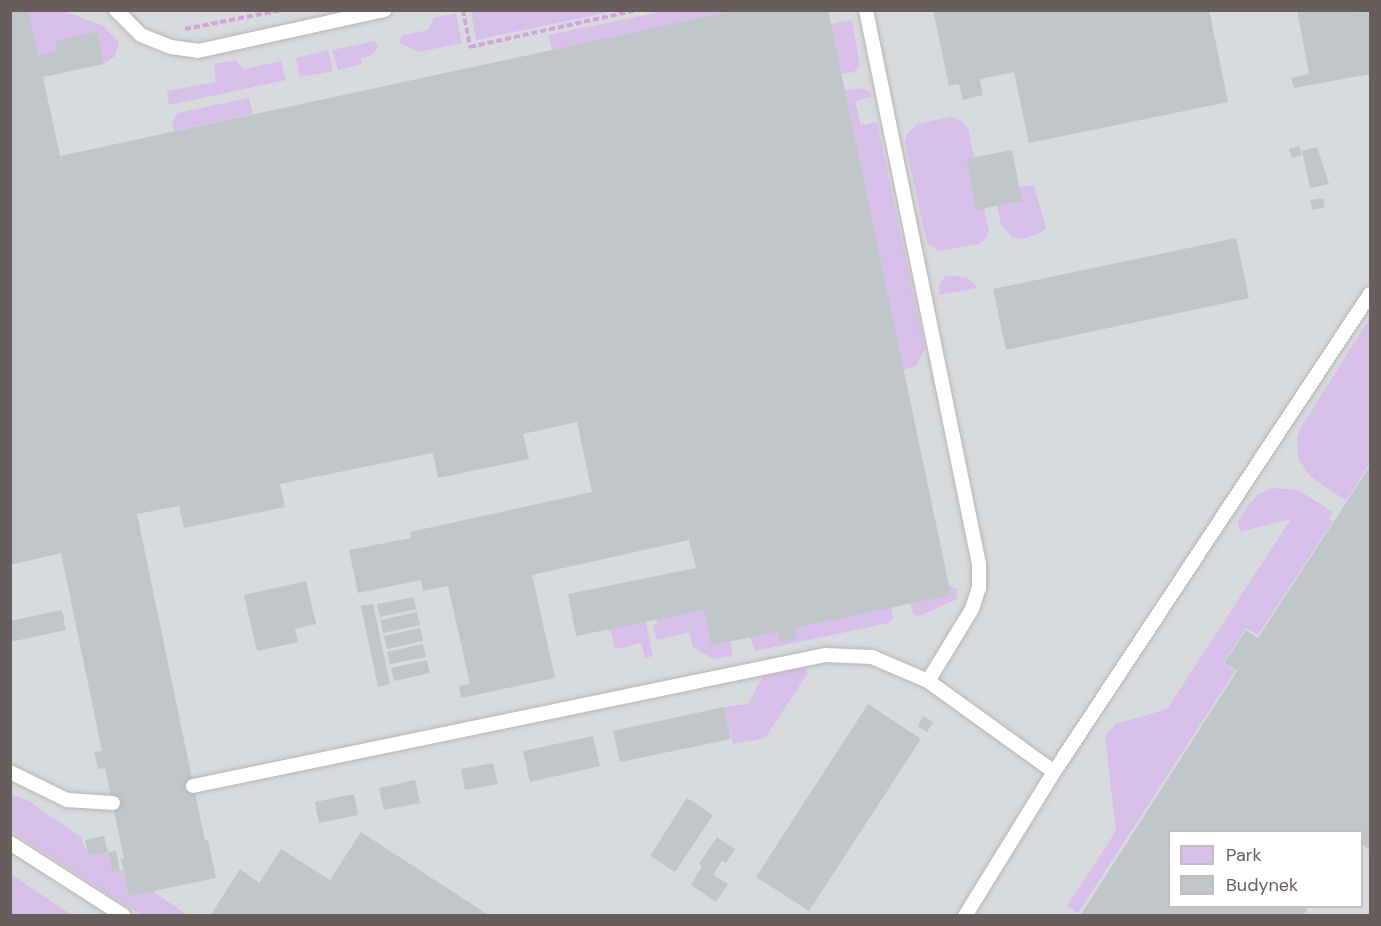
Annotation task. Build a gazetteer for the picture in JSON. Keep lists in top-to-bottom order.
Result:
{
  "legend": ["Park", "Budynek"]
}
